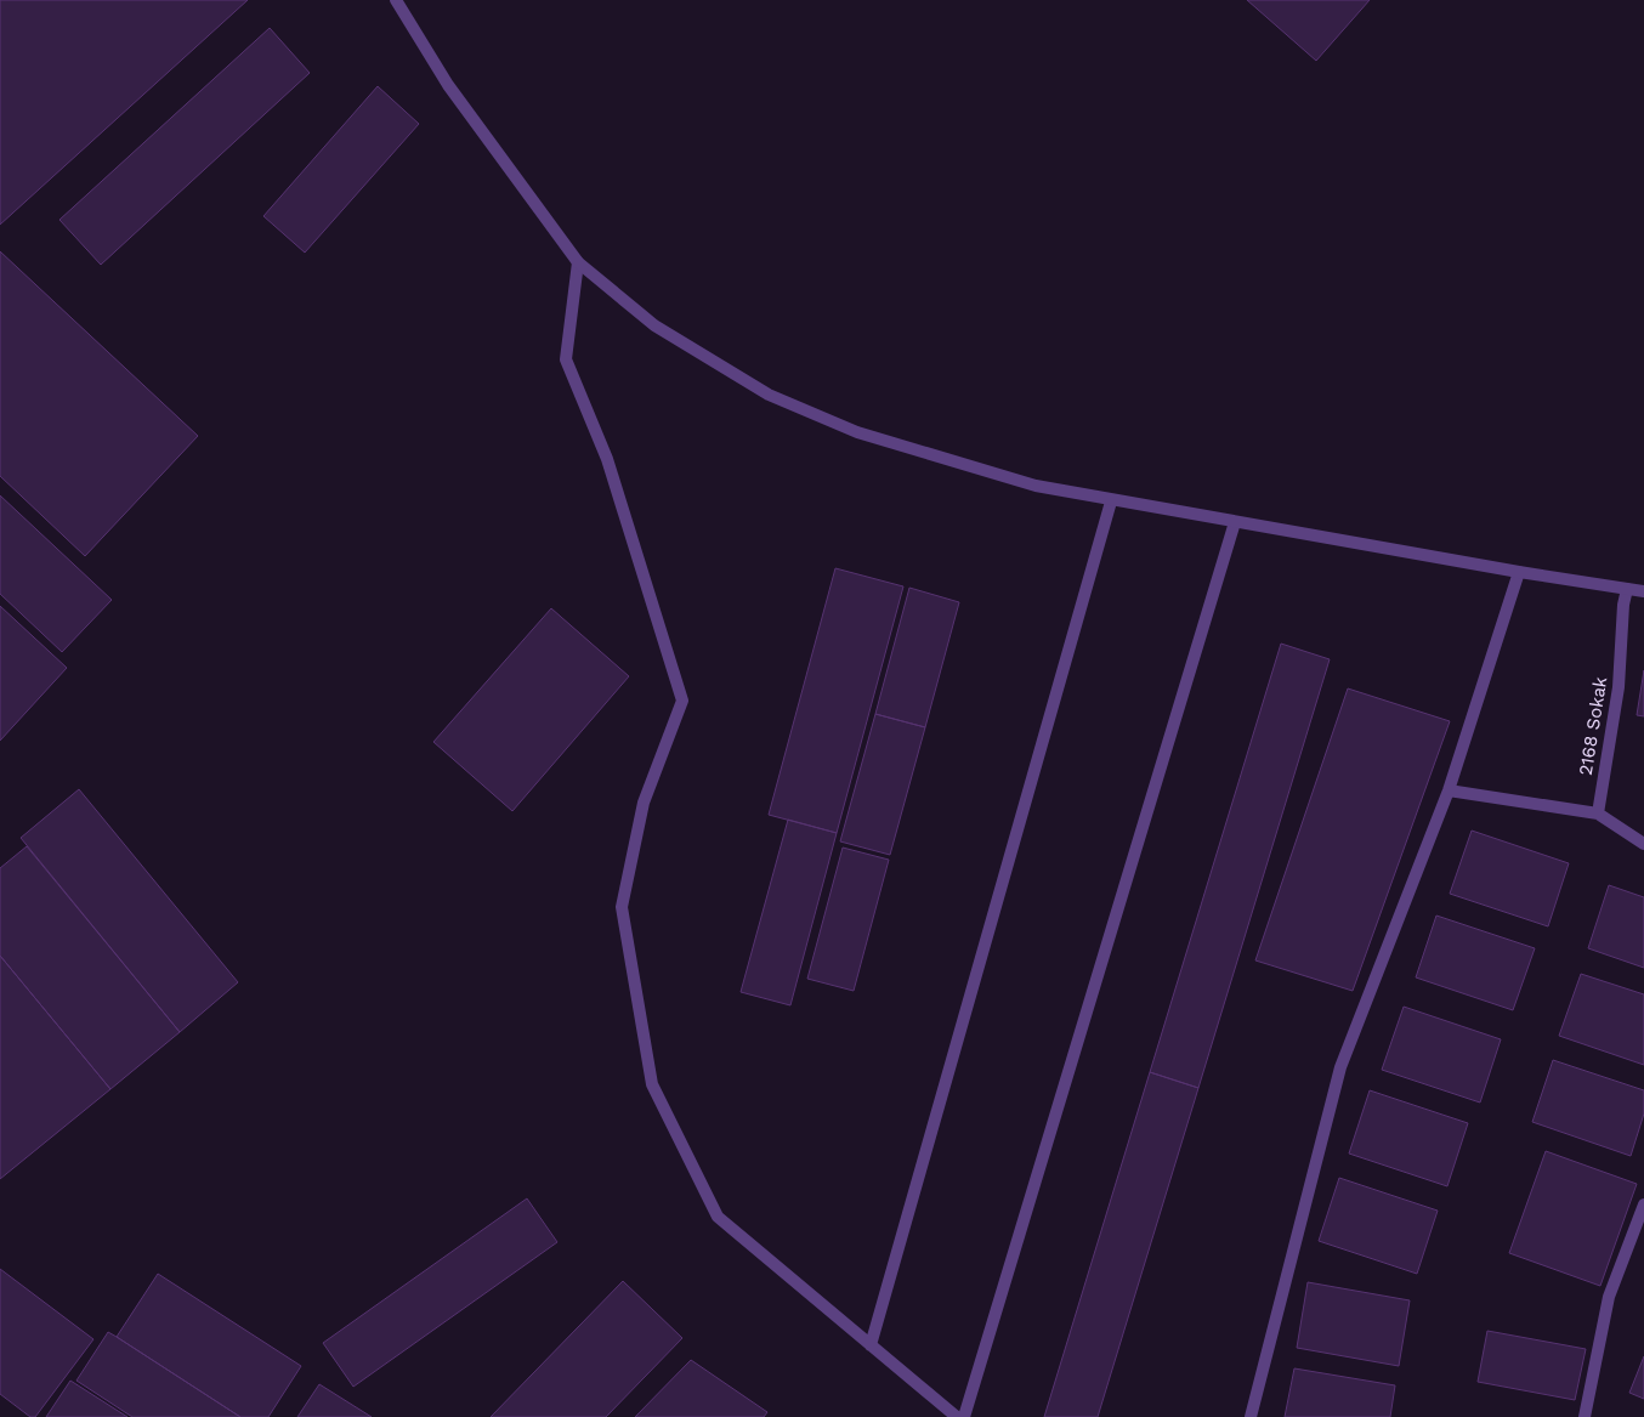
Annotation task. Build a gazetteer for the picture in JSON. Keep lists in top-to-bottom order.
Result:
{
  "streets": {
    "street": ["2168 Sokak"]
  }
}
